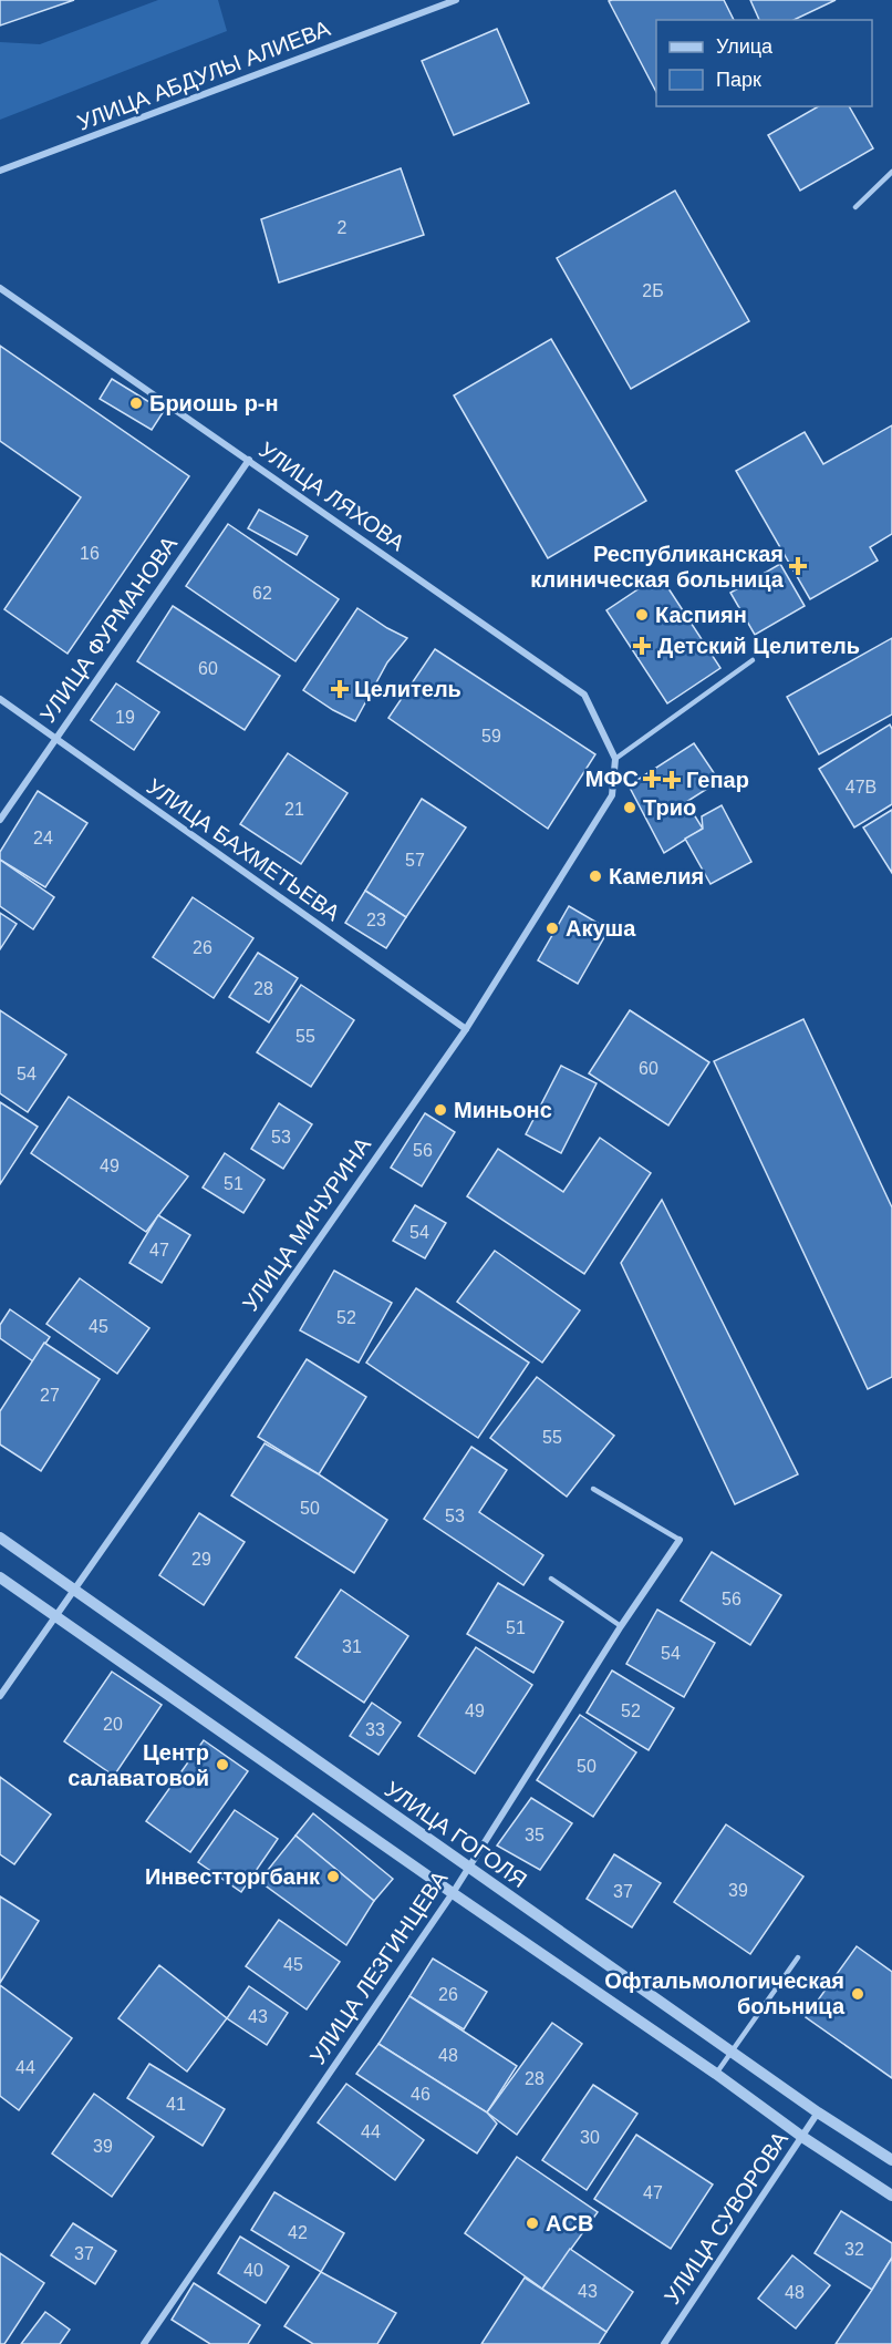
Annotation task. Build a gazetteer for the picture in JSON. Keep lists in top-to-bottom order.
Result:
{
  "streets": {
    "street": [
      "УЛИЦА АБДУЛЫ АЛИЕВА",
      "УЛИЦА ЛЯХОВА",
      "УЛИЦА ФУРМАНОВА",
      "УЛИЦА БАХМЕТЬЕВА",
      "УЛИЦА МИЧУРИНА",
      "УЛИЦА ГОГОЛЯ",
      "УЛИЦА ЛЕЗГИНЦЕВА",
      "УЛИЦА СУВОРОВА"
    ]
  },
  "crossings": [
    ["УЛИЦА ЛЯХОВА", "УЛИЦА ФУРМАНОВА"],
    ["УЛИЦА ЛЯХОВА", "УЛИЦА МИЧУРИНА"],
    ["УЛИЦА ФУРМАНОВА", "УЛИЦА БАХМЕТЬЕВА"],
    ["УЛИЦА БАХМЕТЬЕВА", "УЛИЦА МИЧУРИНА"],
    ["УЛИЦА МИЧУРИНА", "УЛИЦА ГОГОЛЯ"],
    ["УЛИЦА ГОГОЛЯ", "УЛИЦА ЛЕЗГИНЦЕВА"],
    ["УЛИЦА ГОГОЛЯ", "УЛИЦА СУВОРОВА"]
  ],
  "places": {
    "other": [
      "Бриошь р-н",
      "Каспиян",
      "Трио",
      "Камелия",
      "Акуша",
      "Миньонс",
      "Центр салаватовой",
      "Инвестторгбанк",
      "Офтальмологическая больница",
      "АCB"
    ],
    "health": [
      "Республиканская клиническая больница",
      "Детский Целитель",
      "Целитель",
      "МФС",
      "Гепар"
    ]
  },
  "house_numbers": [
    "2",
    "2Б",
    "16",
    "62",
    "60",
    "19",
    "59",
    "47В",
    "21",
    "24",
    "57",
    "23",
    "26",
    "28",
    "55",
    "60",
    "54",
    "53",
    "56",
    "49",
    "51",
    "54",
    "47",
    "52",
    "45",
    "27",
    "55",
    "50",
    "53",
    "29",
    "56",
    "51",
    "31",
    "54",
    "49",
    "52",
    "20",
    "33",
    "50",
    "35",
    "39",
    "37",
    "45",
    "26",
    "43",
    "48",
    "44",
    "28",
    "46",
    "41",
    "44",
    "30",
    "39",
    "47",
    "42",
    "32",
    "37",
    "40",
    "43",
    "48"
  ],
  "legend": ["Улица", "Парк"]
}
